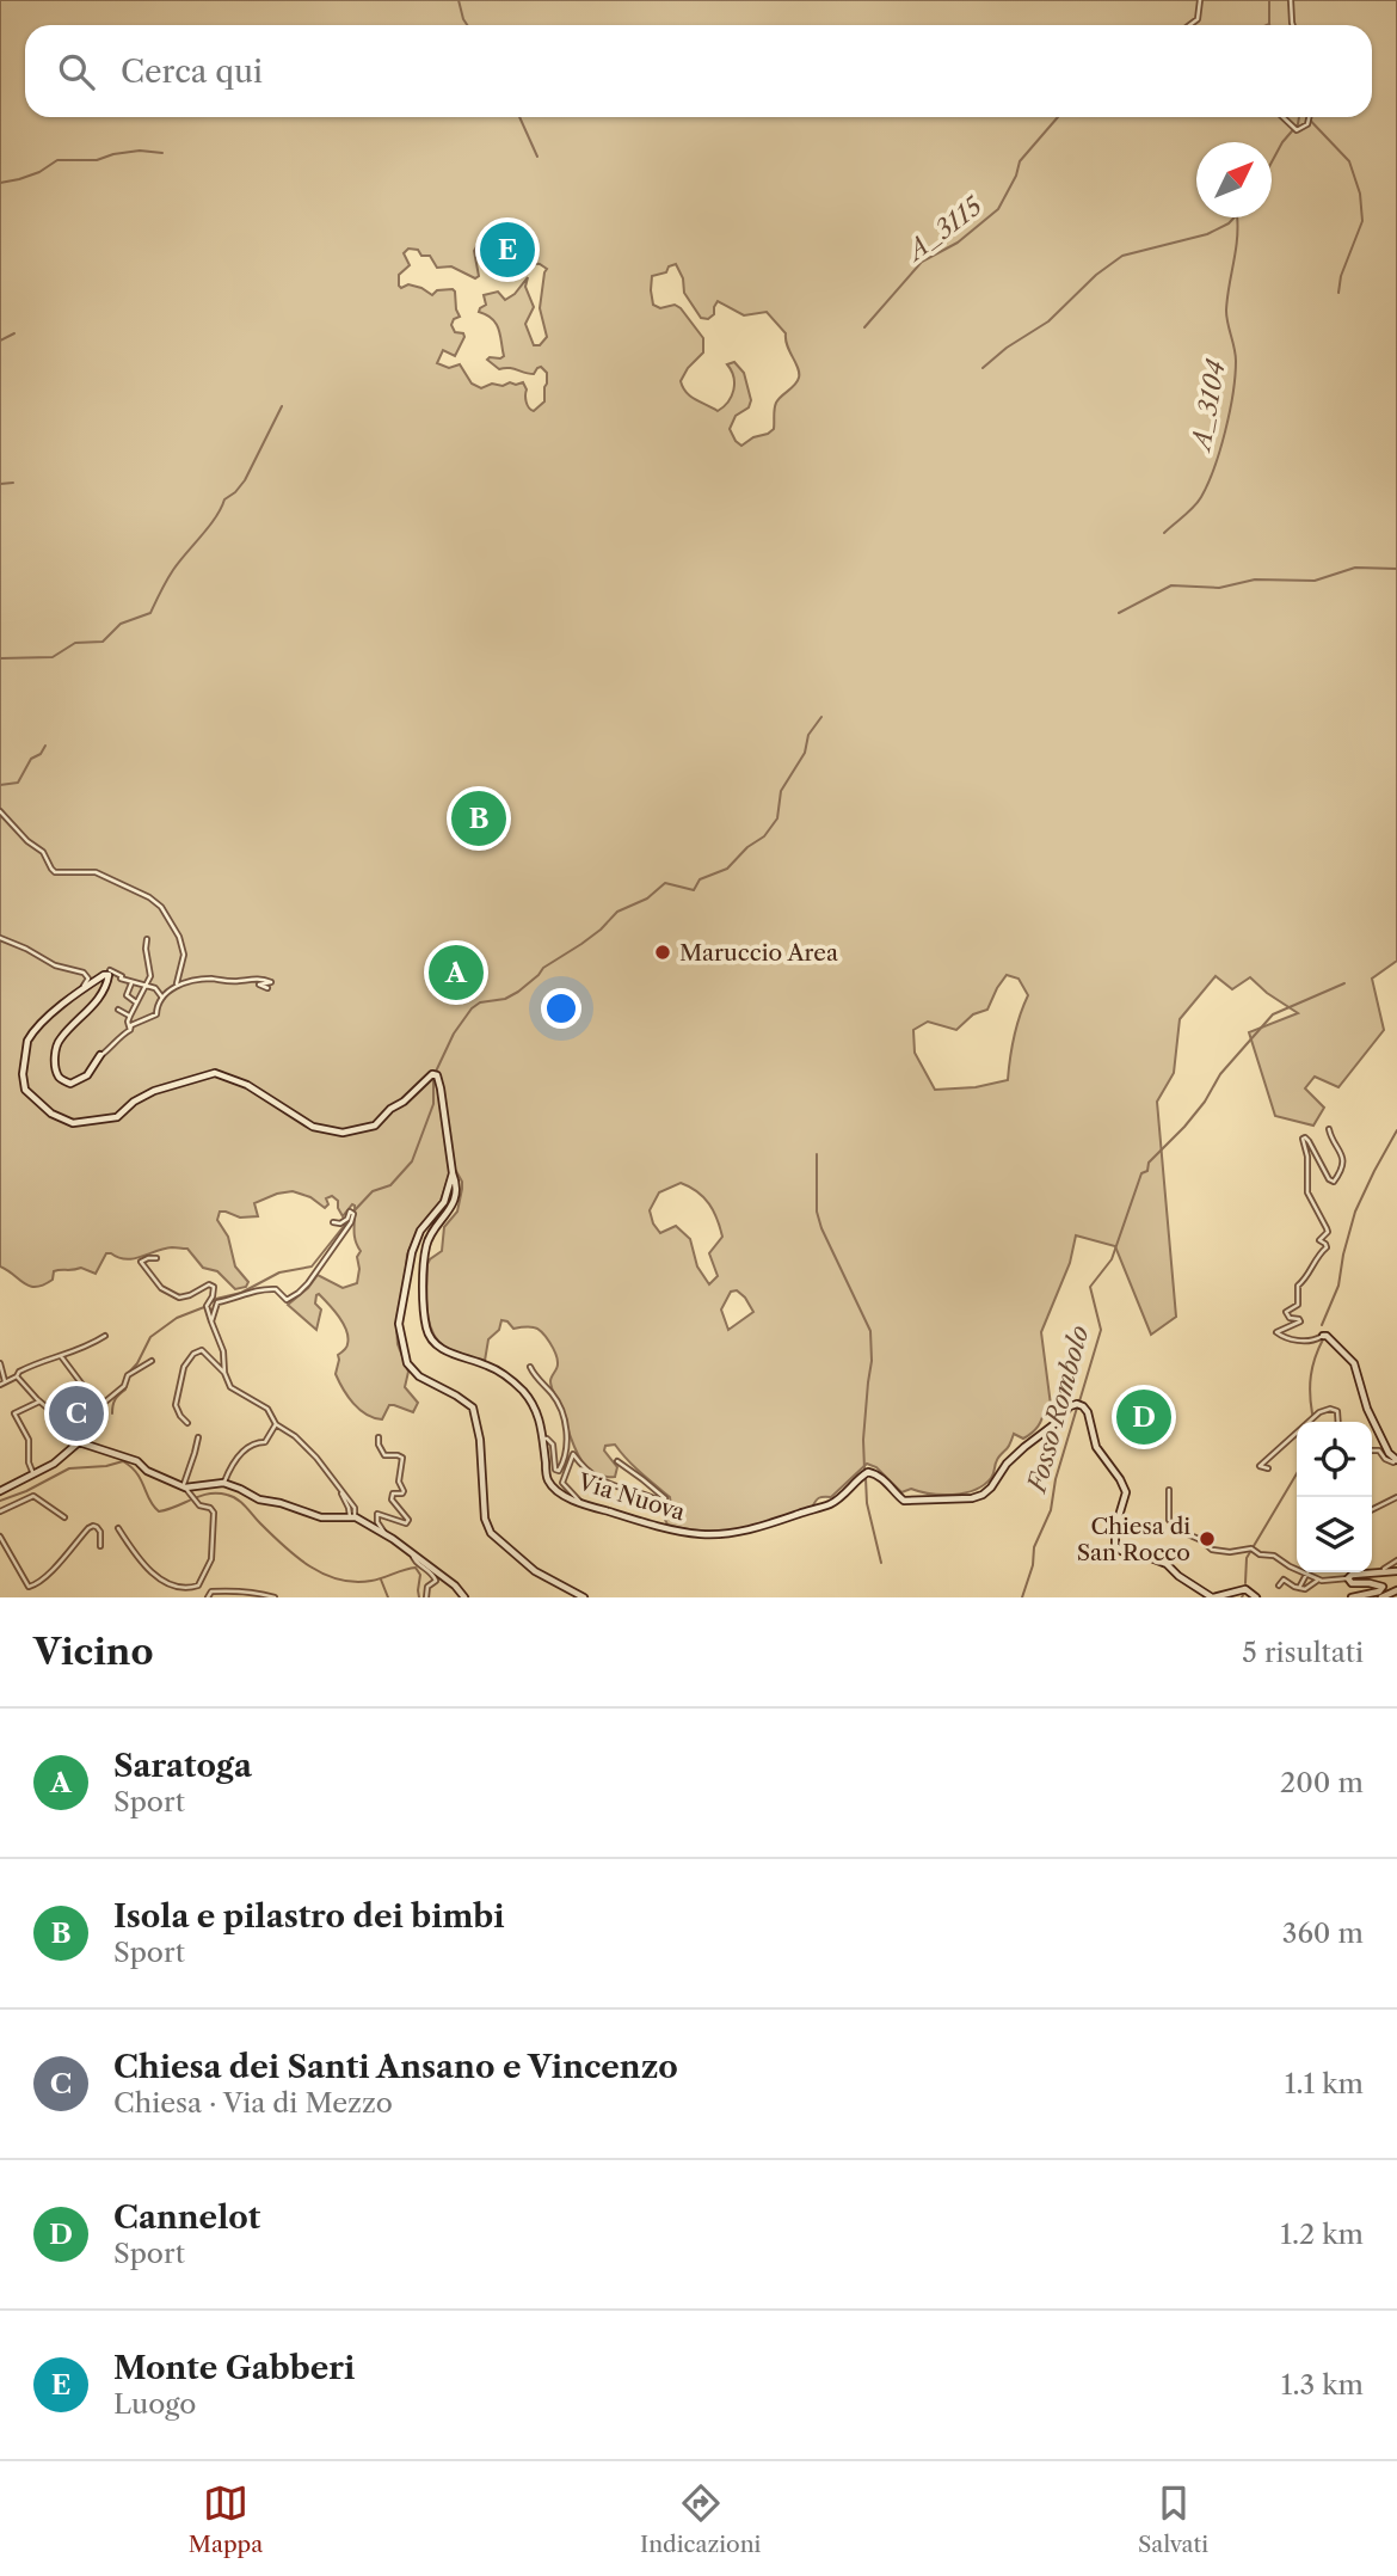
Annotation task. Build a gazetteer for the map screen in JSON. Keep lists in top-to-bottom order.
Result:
{
  "streets": {
    "street": ["Via Nuova"]
  },
  "water": ["A_3115", "A_3104", "Fosso Rombolo"],
  "places": ["Maruccio Area", "Chiesa di San Rocco"],
  "north": "top right",
  "page": {
    "search": "Cerca qui",
    "pins": [
      "E",
      "B",
      "A",
      "C",
      "D"
    ],
    "heading": ["Vicino", "5 risultati"],
    "list": [
      {
        "mark": "A",
        "name": "Saratoga",
        "note": "Sport",
        "value": "200 m"
      },
      {
        "mark": "B",
        "name": "Isola e pilastro dei bimbi",
        "note": "Sport",
        "value": "360 m"
      },
      {
        "mark": "C",
        "name": "Chiesa dei Santi Ansano e Vincenzo",
        "note": "Chiesa · Via di Mezzo",
        "value": "1.1 km"
      },
      {
        "mark": "D",
        "name": "Cannelot",
        "note": "Sport",
        "value": "1.2 km"
      },
      {
        "mark": "E",
        "name": "Monte Gabberi",
        "note": "Luogo",
        "value": "1.3 km"
      }
    ],
    "nav": ["Mappa", "Indicazioni", "Salvati"]
  }
}
